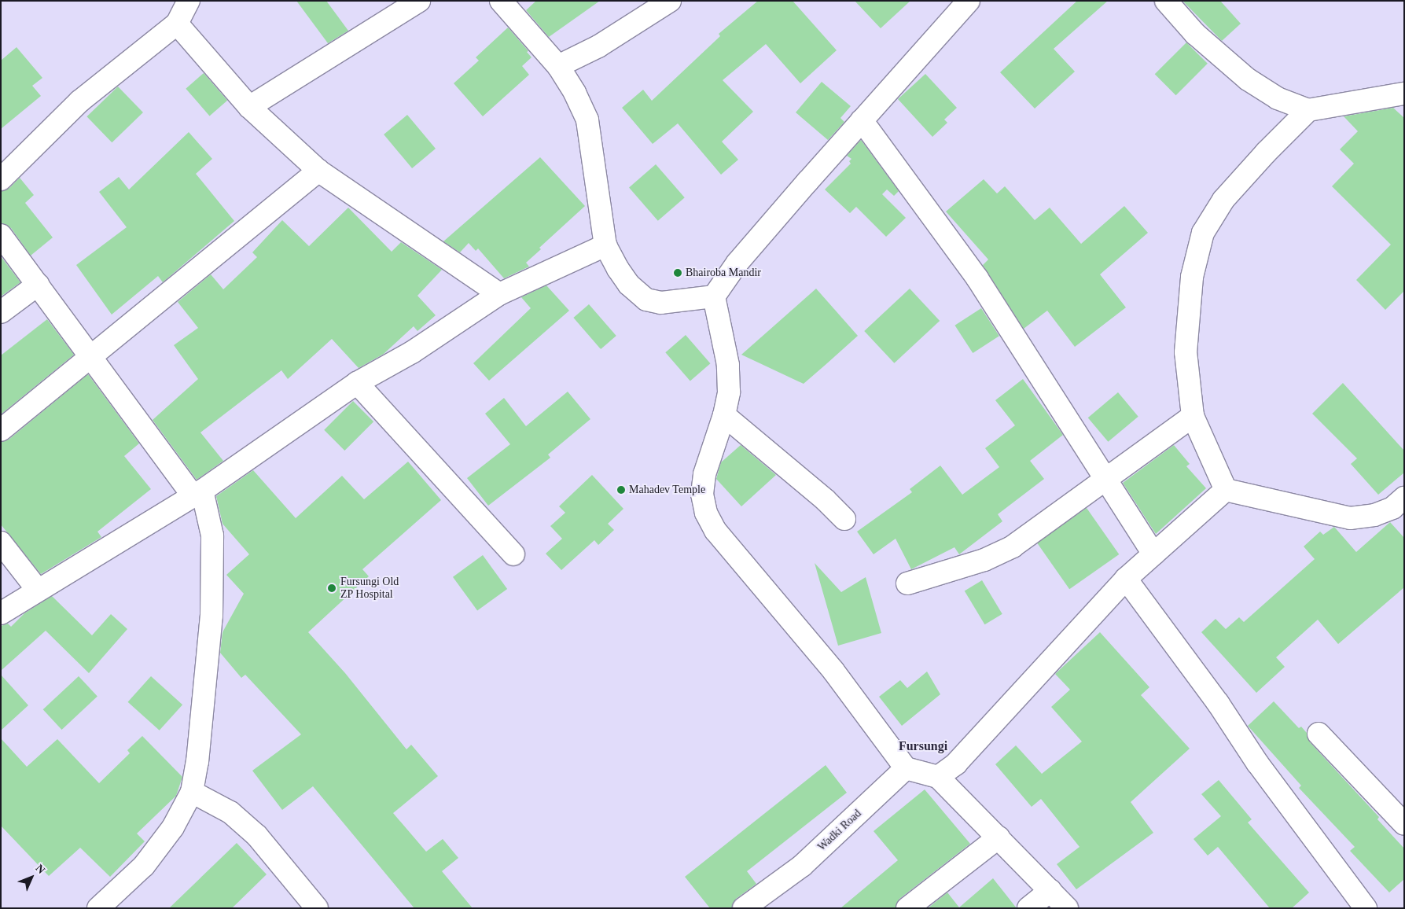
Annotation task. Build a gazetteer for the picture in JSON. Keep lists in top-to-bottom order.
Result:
{
  "streets": {
    "street": ["Wadki Road"]
  },
  "districts": ["Fursungi"],
  "places": ["Bhairoba Mandir", "Mahadev Temple", "Fursungi Old ZP Hospital"],
  "north": "top right"
}
